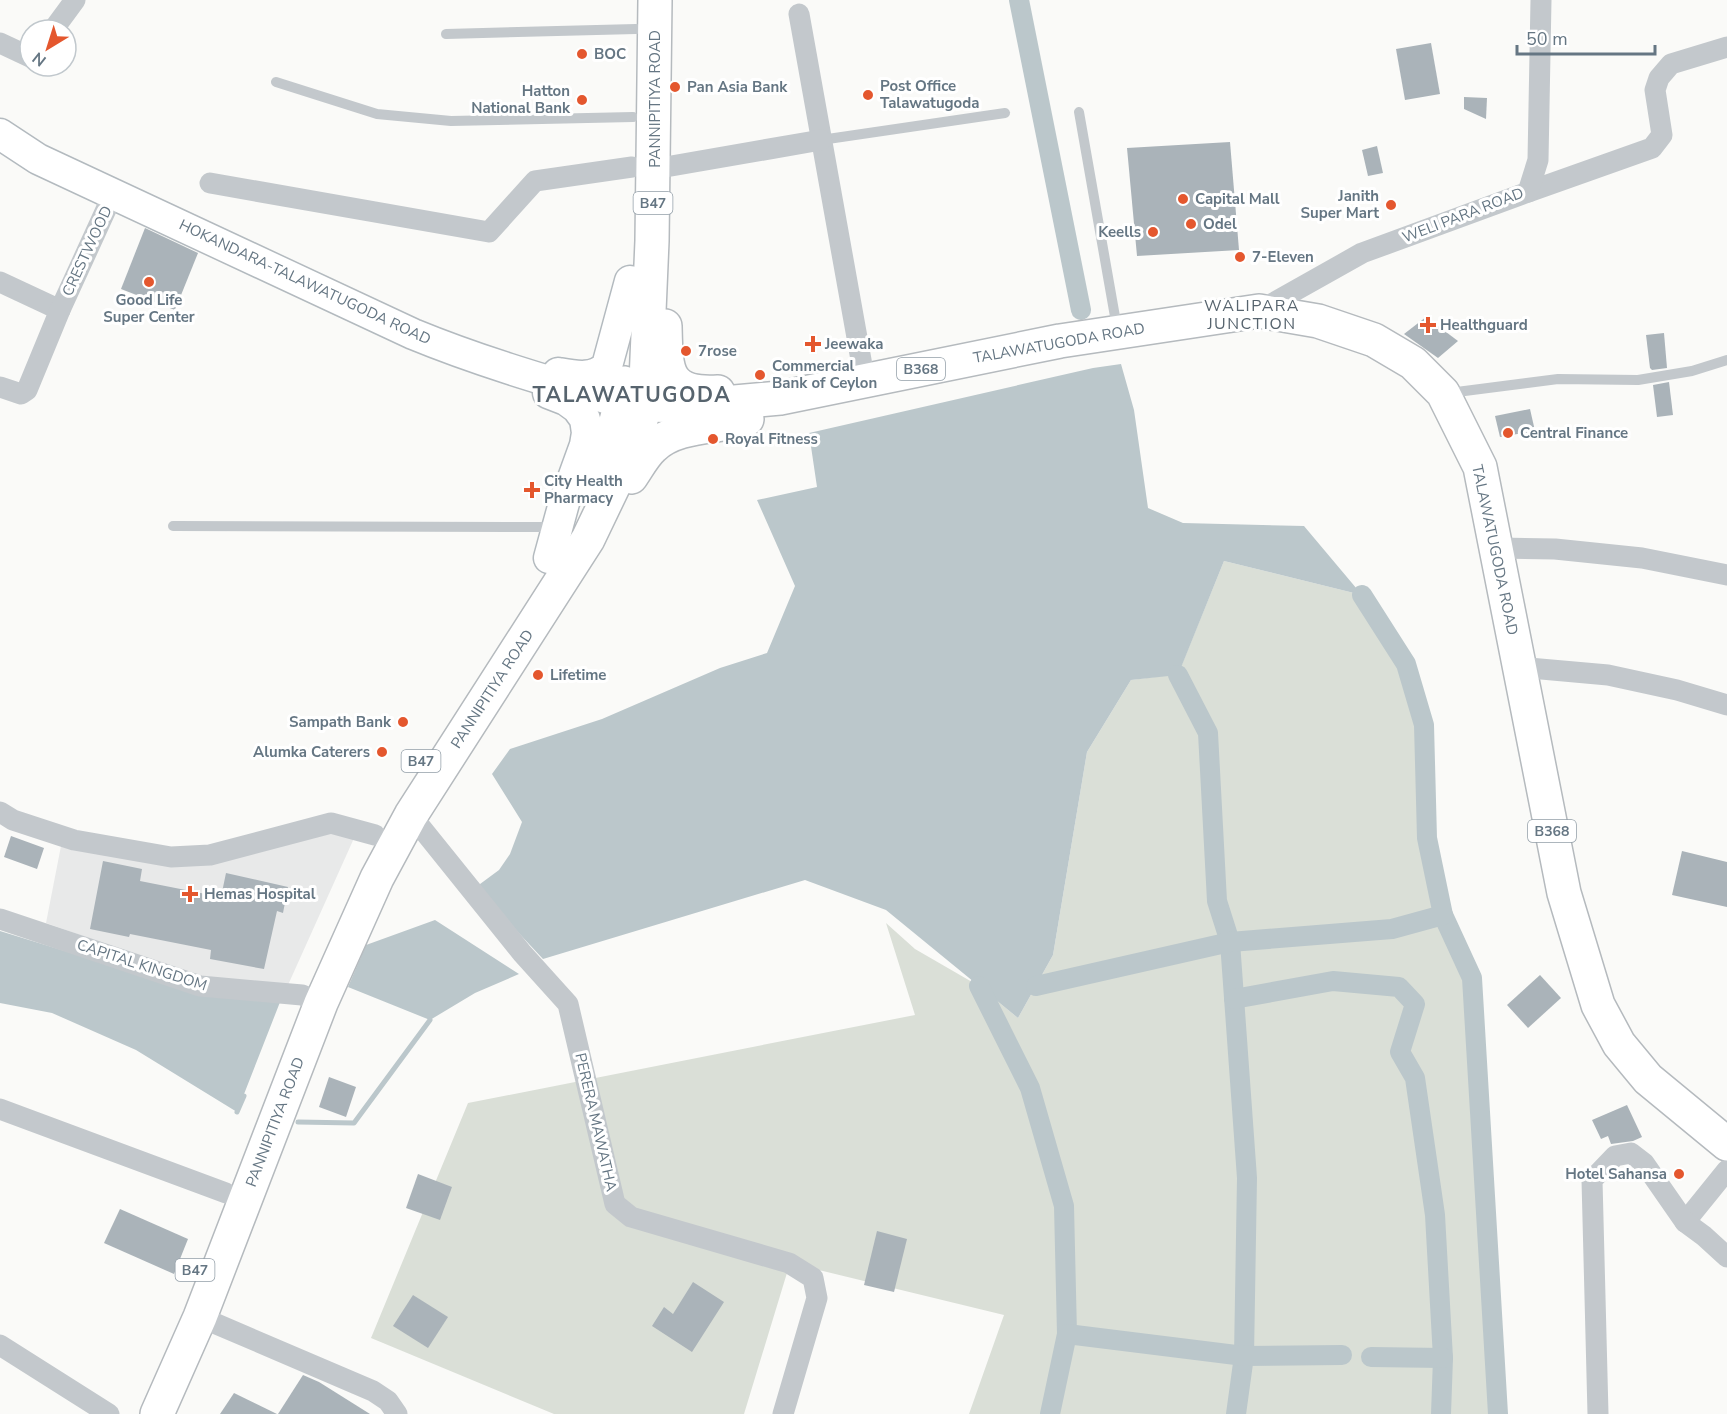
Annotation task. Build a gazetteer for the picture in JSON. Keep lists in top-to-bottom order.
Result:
{
  "streets": {
    "main road": [
      "PANNIPITIYA ROAD",
      "B47",
      "HOKANDARA-TALAWATUGODA ROAD",
      "TALAWATUGODA ROAD",
      "B368"
    ],
    "street": [
      "WELI PARA ROAD",
      "CRESTWOOD",
      "CAPITAL KINGDOM",
      "PERERA MAWATHA"
    ]
  },
  "crossings": [
    ["PANNIPITIYA ROAD", "HOKANDARA-TALAWATUGODA ROAD"],
    ["PANNIPITIYA ROAD", "TALAWATUGODA ROAD"],
    ["PANNIPITIYA ROAD", "CAPITAL KINGDOM"],
    ["PANNIPITIYA ROAD", "PERERA MAWATHA"],
    ["WELI PARA ROAD", "TALAWATUGODA ROAD"],
    ["CRESTWOOD", "HOKANDARA-TALAWATUGODA ROAD"],
    ["HOKANDARA-TALAWATUGODA ROAD", "TALAWATUGODA ROAD"]
  ],
  "districts": ["WALIPARA JUNCTION", "TALAWATUGODA"],
  "places": {
    "other": [
      "BOC",
      "Pan Asia Bank",
      "Post Office Talawatugoda",
      "Hatton National Bank",
      "Capital Mall",
      "Janith Super Mart",
      "Odel",
      "Keells",
      "7-Eleven",
      "Good Life Super Center",
      "7rose",
      "Commercial Bank of Ceylon",
      "Central Finance",
      "Royal Fitness",
      "Lifetime",
      "Sampath Bank",
      "Alumka Caterers",
      "Hotel Sahansa"
    ],
    "health": [
      "Healthguard",
      "Jeewaka",
      "City Health Pharmacy",
      "Hemas Hospital"
    ]
  },
  "scale_bar": "50 m",
  "north": "bottom left"
}
